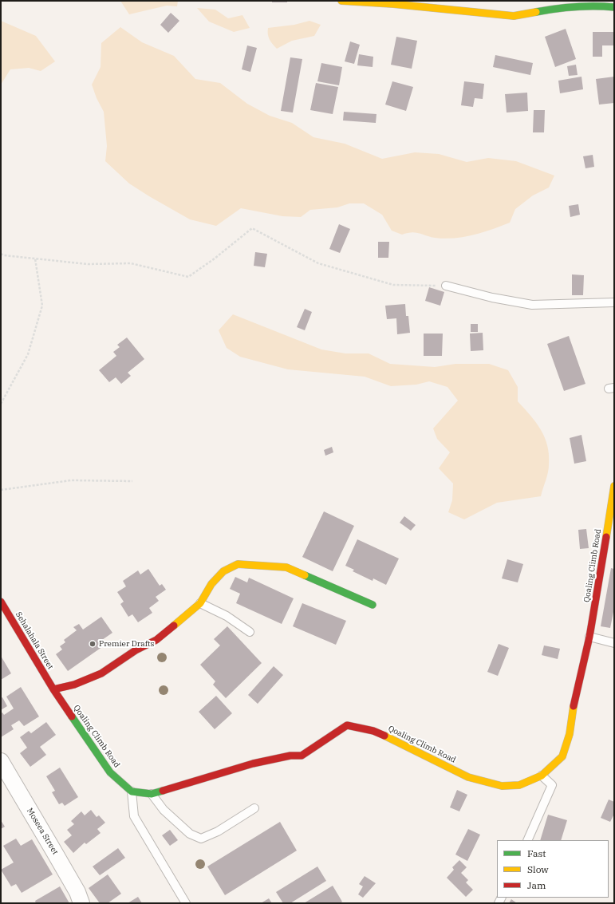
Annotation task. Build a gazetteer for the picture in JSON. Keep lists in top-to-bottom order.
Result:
{
  "streets": {
    "street": ["Qoaling Climb Road", "Sehalahala Street", "Moseea Street"]
  },
  "crossings": [
    ["Qoaling Climb Road", "Sehalahala Street"]
  ],
  "places": ["Premier Drafts"],
  "legend": ["Fast", "Slow", "Jam"]
}
